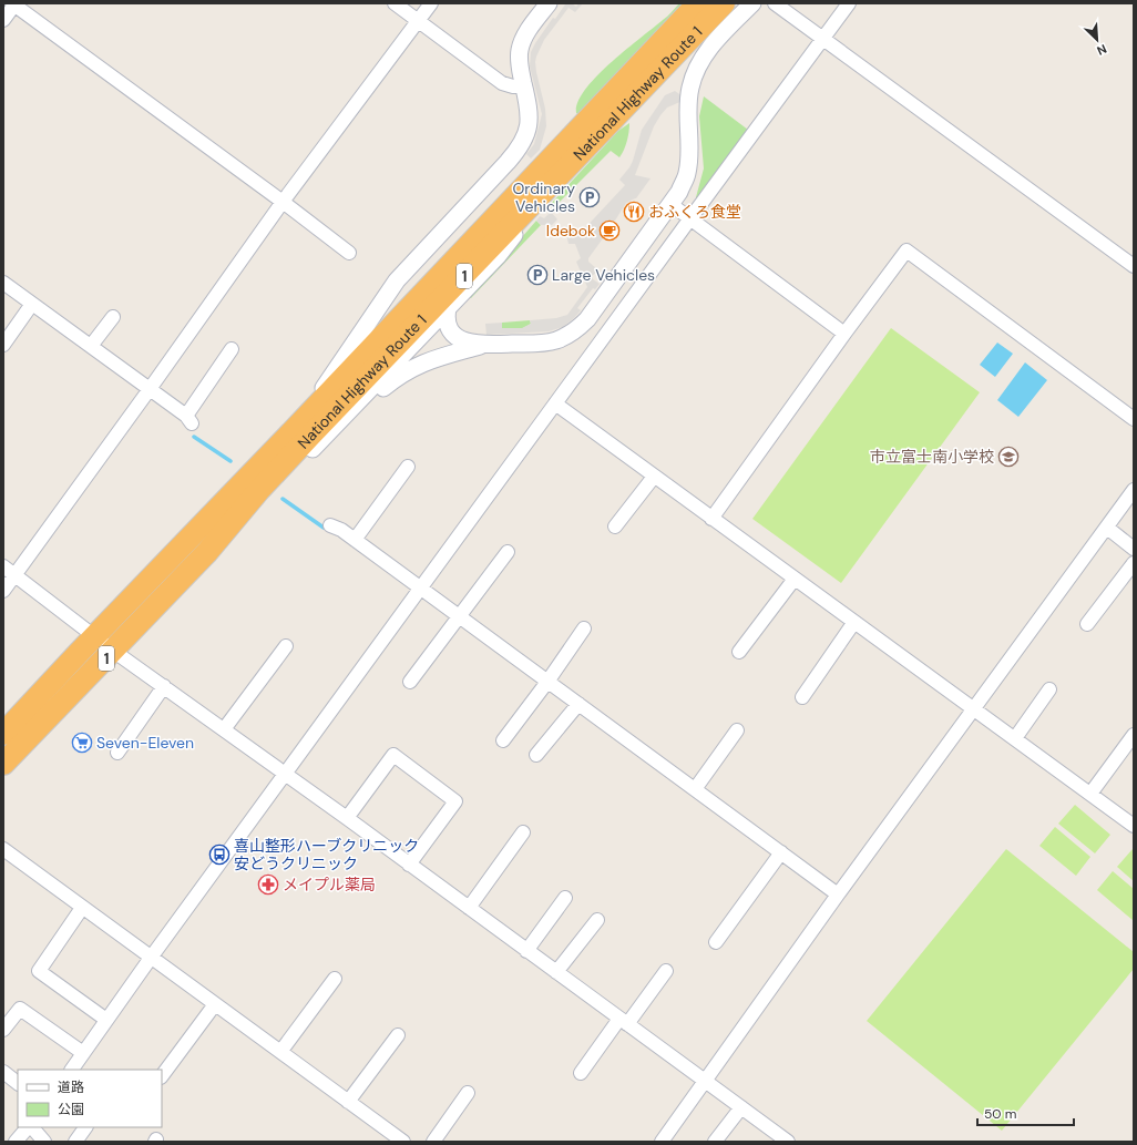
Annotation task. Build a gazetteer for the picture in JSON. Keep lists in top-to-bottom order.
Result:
{
  "streets": {
    "highway": ["National Highway Route 1", "1"]
  },
  "places": {
    "parking": ["Ordinary Vehicles", "Large Vehicles"],
    "restaurant": ["おふくろ食堂"],
    "cafe": ["Idebok"],
    "school or university": ["市立富士南小学校"],
    "supermarket": ["Seven-Eleven"],
    "bus stop": ["喜山整形ハーブクリニック 安どうクリニック"],
    "pharmacy": ["メイプル薬局"]
  },
  "legend": ["道路", "公園"],
  "scale_bar": "50 m",
  "north": "bottom right"
}
